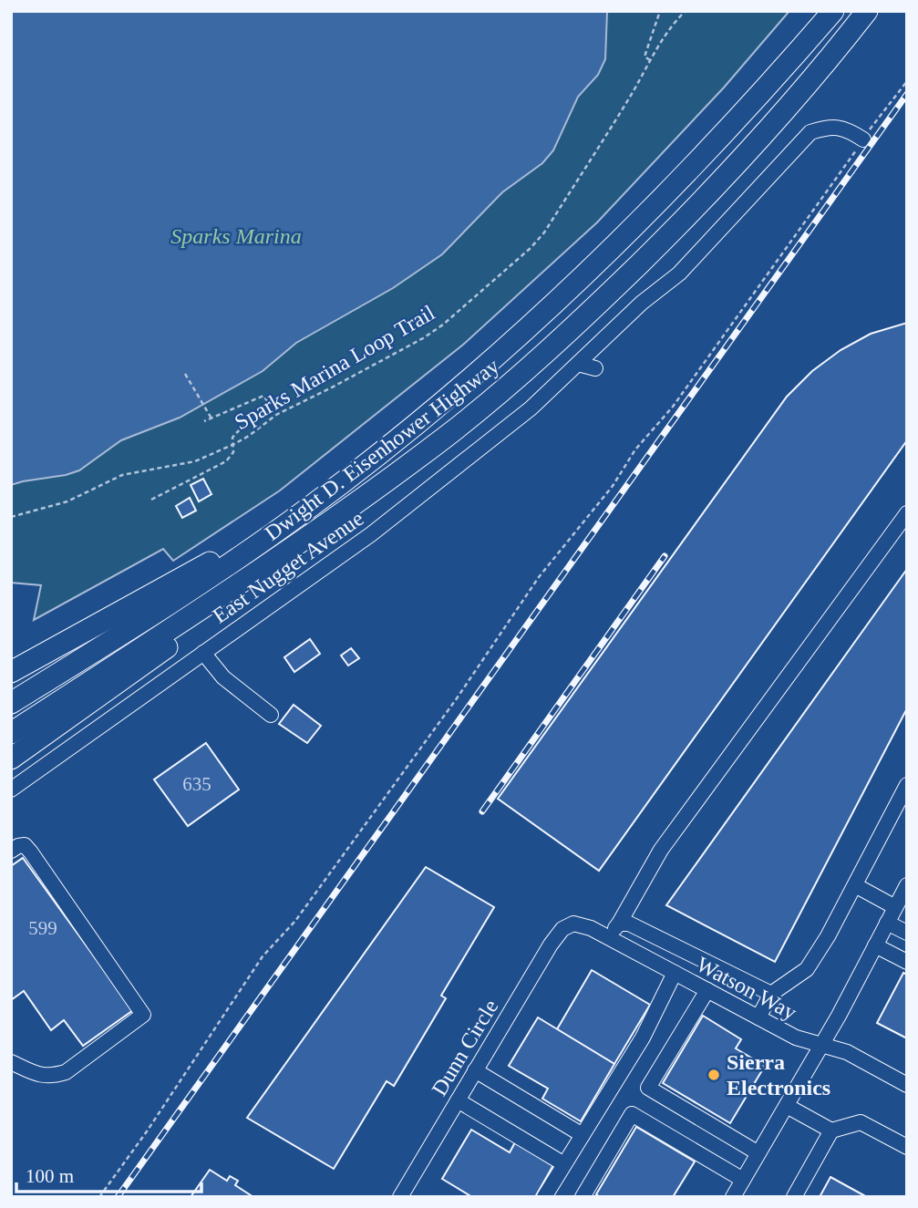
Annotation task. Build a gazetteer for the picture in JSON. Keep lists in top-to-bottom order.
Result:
{
  "streets": {
    "highway": ["Dwight D. Eisenhower Highway"],
    "street": ["East Nugget Avenue", "Watson Way", "Dunn Circle"],
    "path": ["Sparks Marina Loop Trail"]
  },
  "crossings": [
    ["Watson Way", "Dunn Circle"]
  ],
  "parks": ["Sparks Marina"],
  "places": ["Sierra Electronics"],
  "house_numbers": ["635", "599"],
  "scale_bar": "100 m"
}
